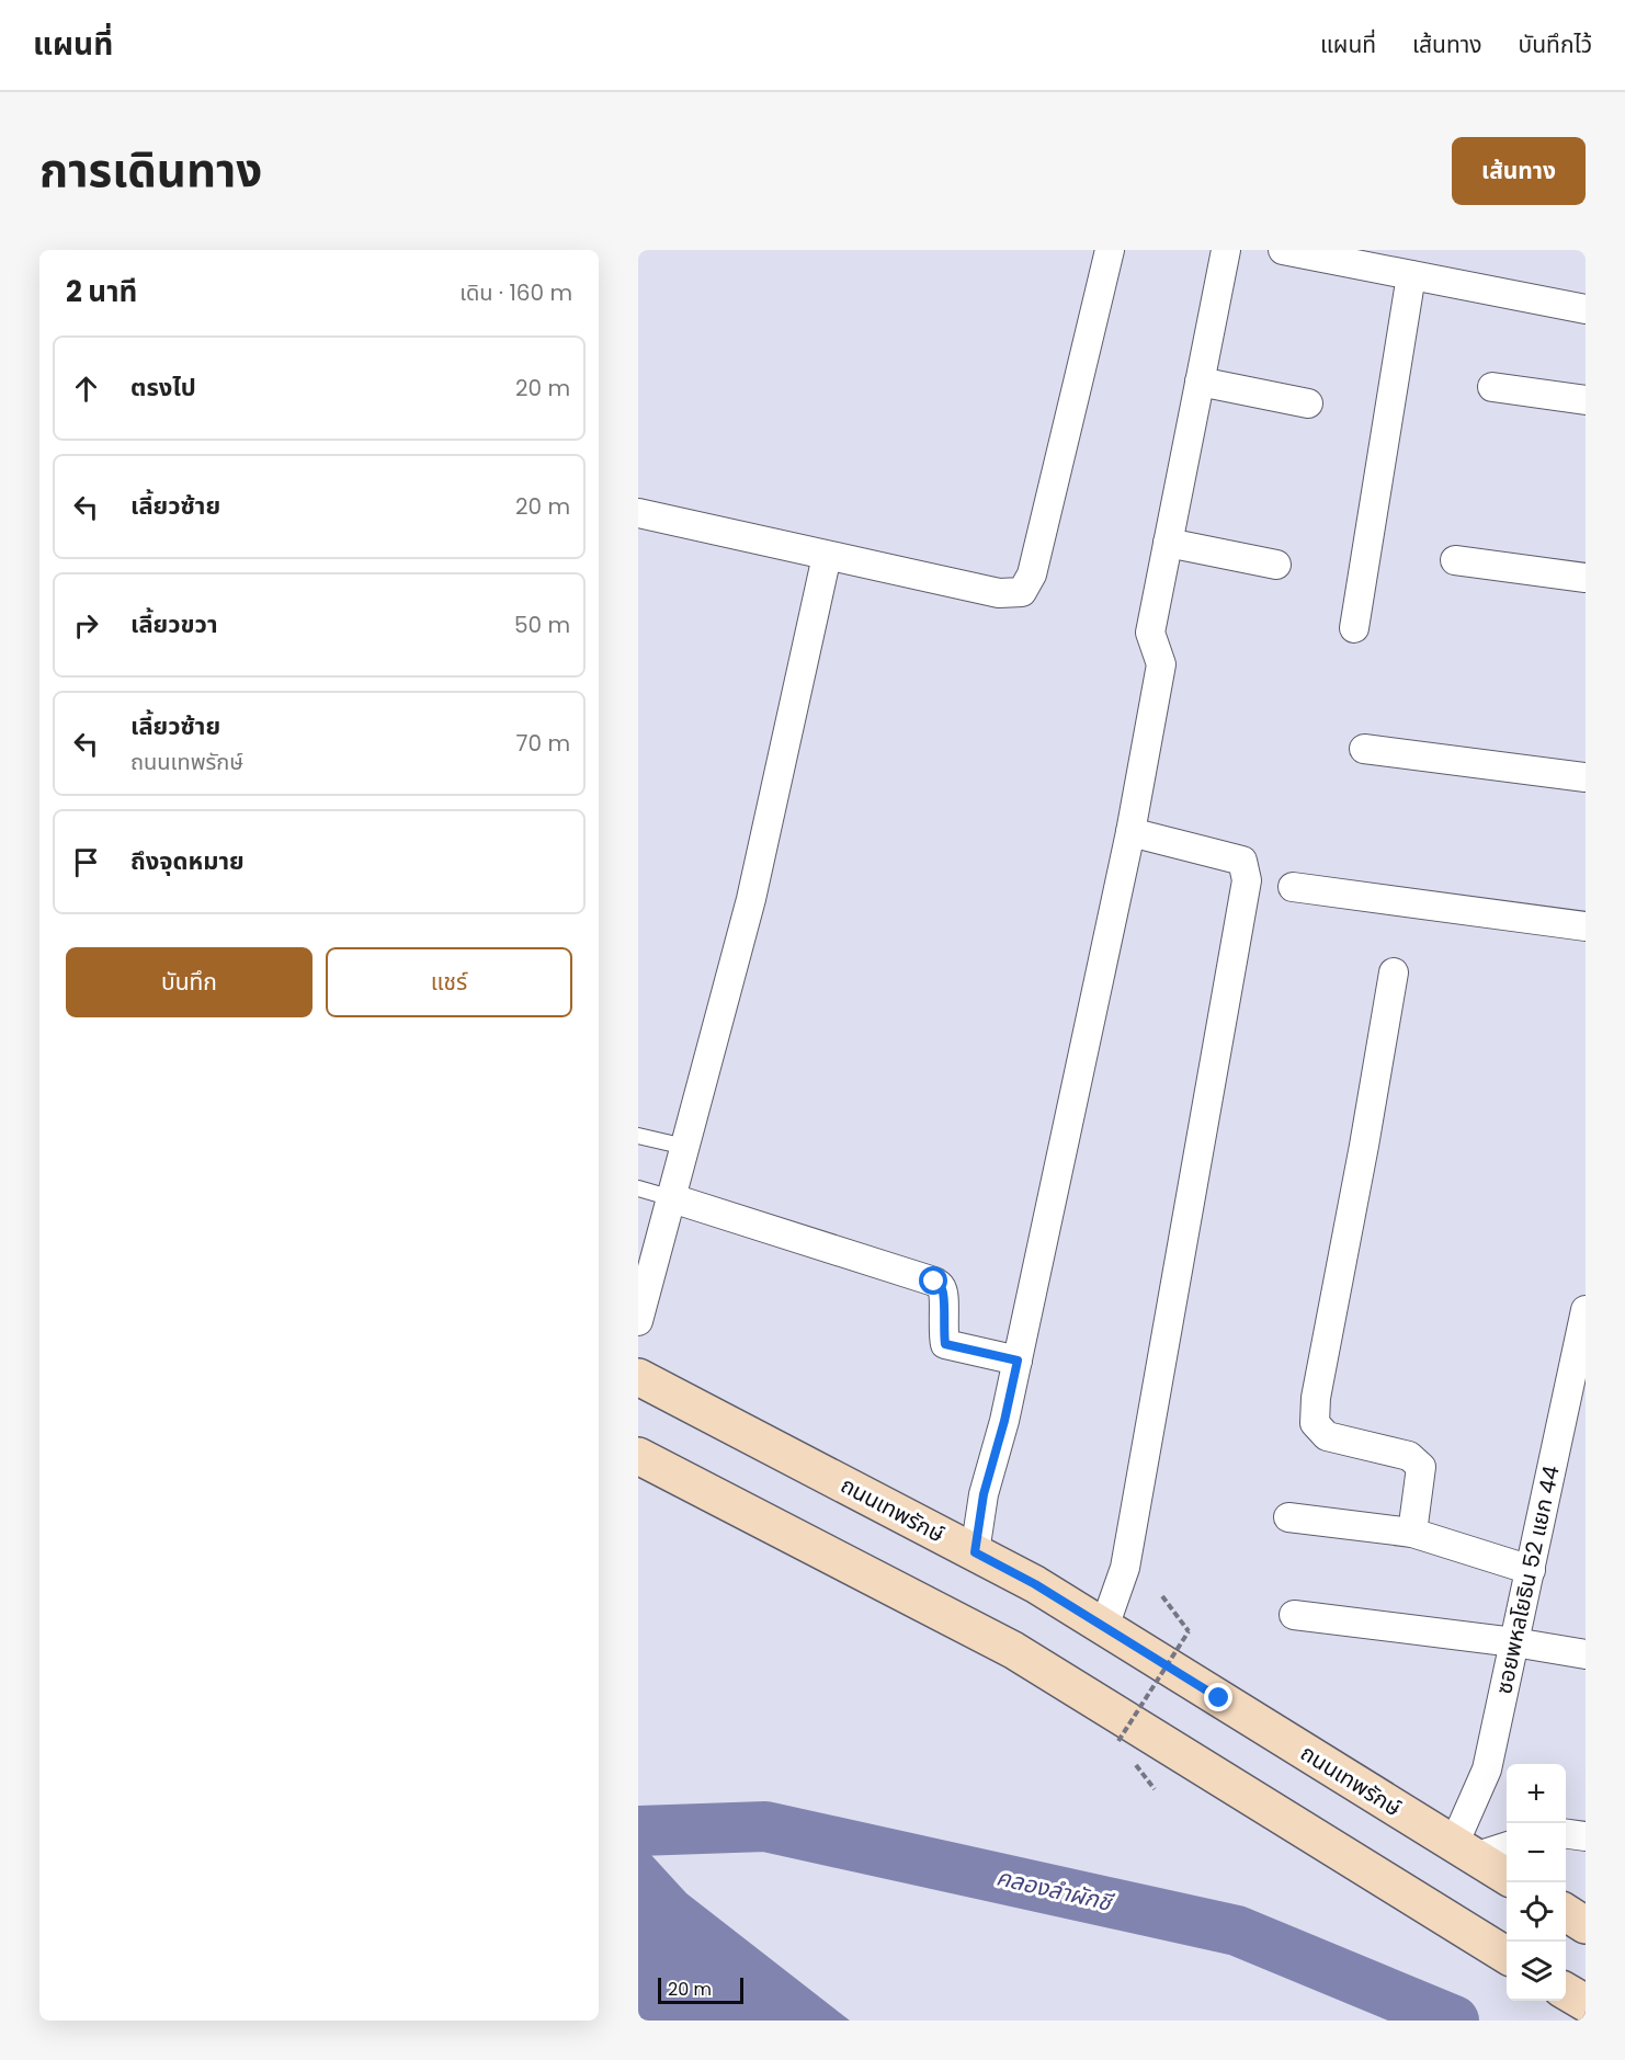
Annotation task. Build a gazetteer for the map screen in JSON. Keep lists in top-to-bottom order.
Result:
{
  "streets": {
    "main road": ["ถนนเทพรักษ์"],
    "street": ["ซอยพหลโยธิน 52 แยก 44"]
  },
  "crossings": [
    ["ถนนเทพรักษ์", "ซอยพหลโยธิน 52 แยก 44"]
  ],
  "water": ["คลองลำผักชี"],
  "scale_bar": "20 m",
  "page": {
    "header": "แผนที่",
    "nav": ["แผนที่", "เส้นทาง", "บันทึกไว้"],
    "title": "การเดินทาง",
    "buttons": [
      "เส้นทาง",
      ["บันทึก", "แชร์"]
    ],
    "heading": ["2 นาที", "เดิน · 160 m"],
    "list": [
      ["ตรงไป", "20 m"],
      ["เลี้ยวซ้าย", "20 m"],
      ["เลี้ยวขวา", "50 m"],
      ["เลี้ยวซ้าย", "ถนนเทพรักษ์", "70 m"],
      "ถึงจุดหมาย"
    ],
    "map_buttons": ["+", "−"],
    "scale": "20 m"
  }
}
